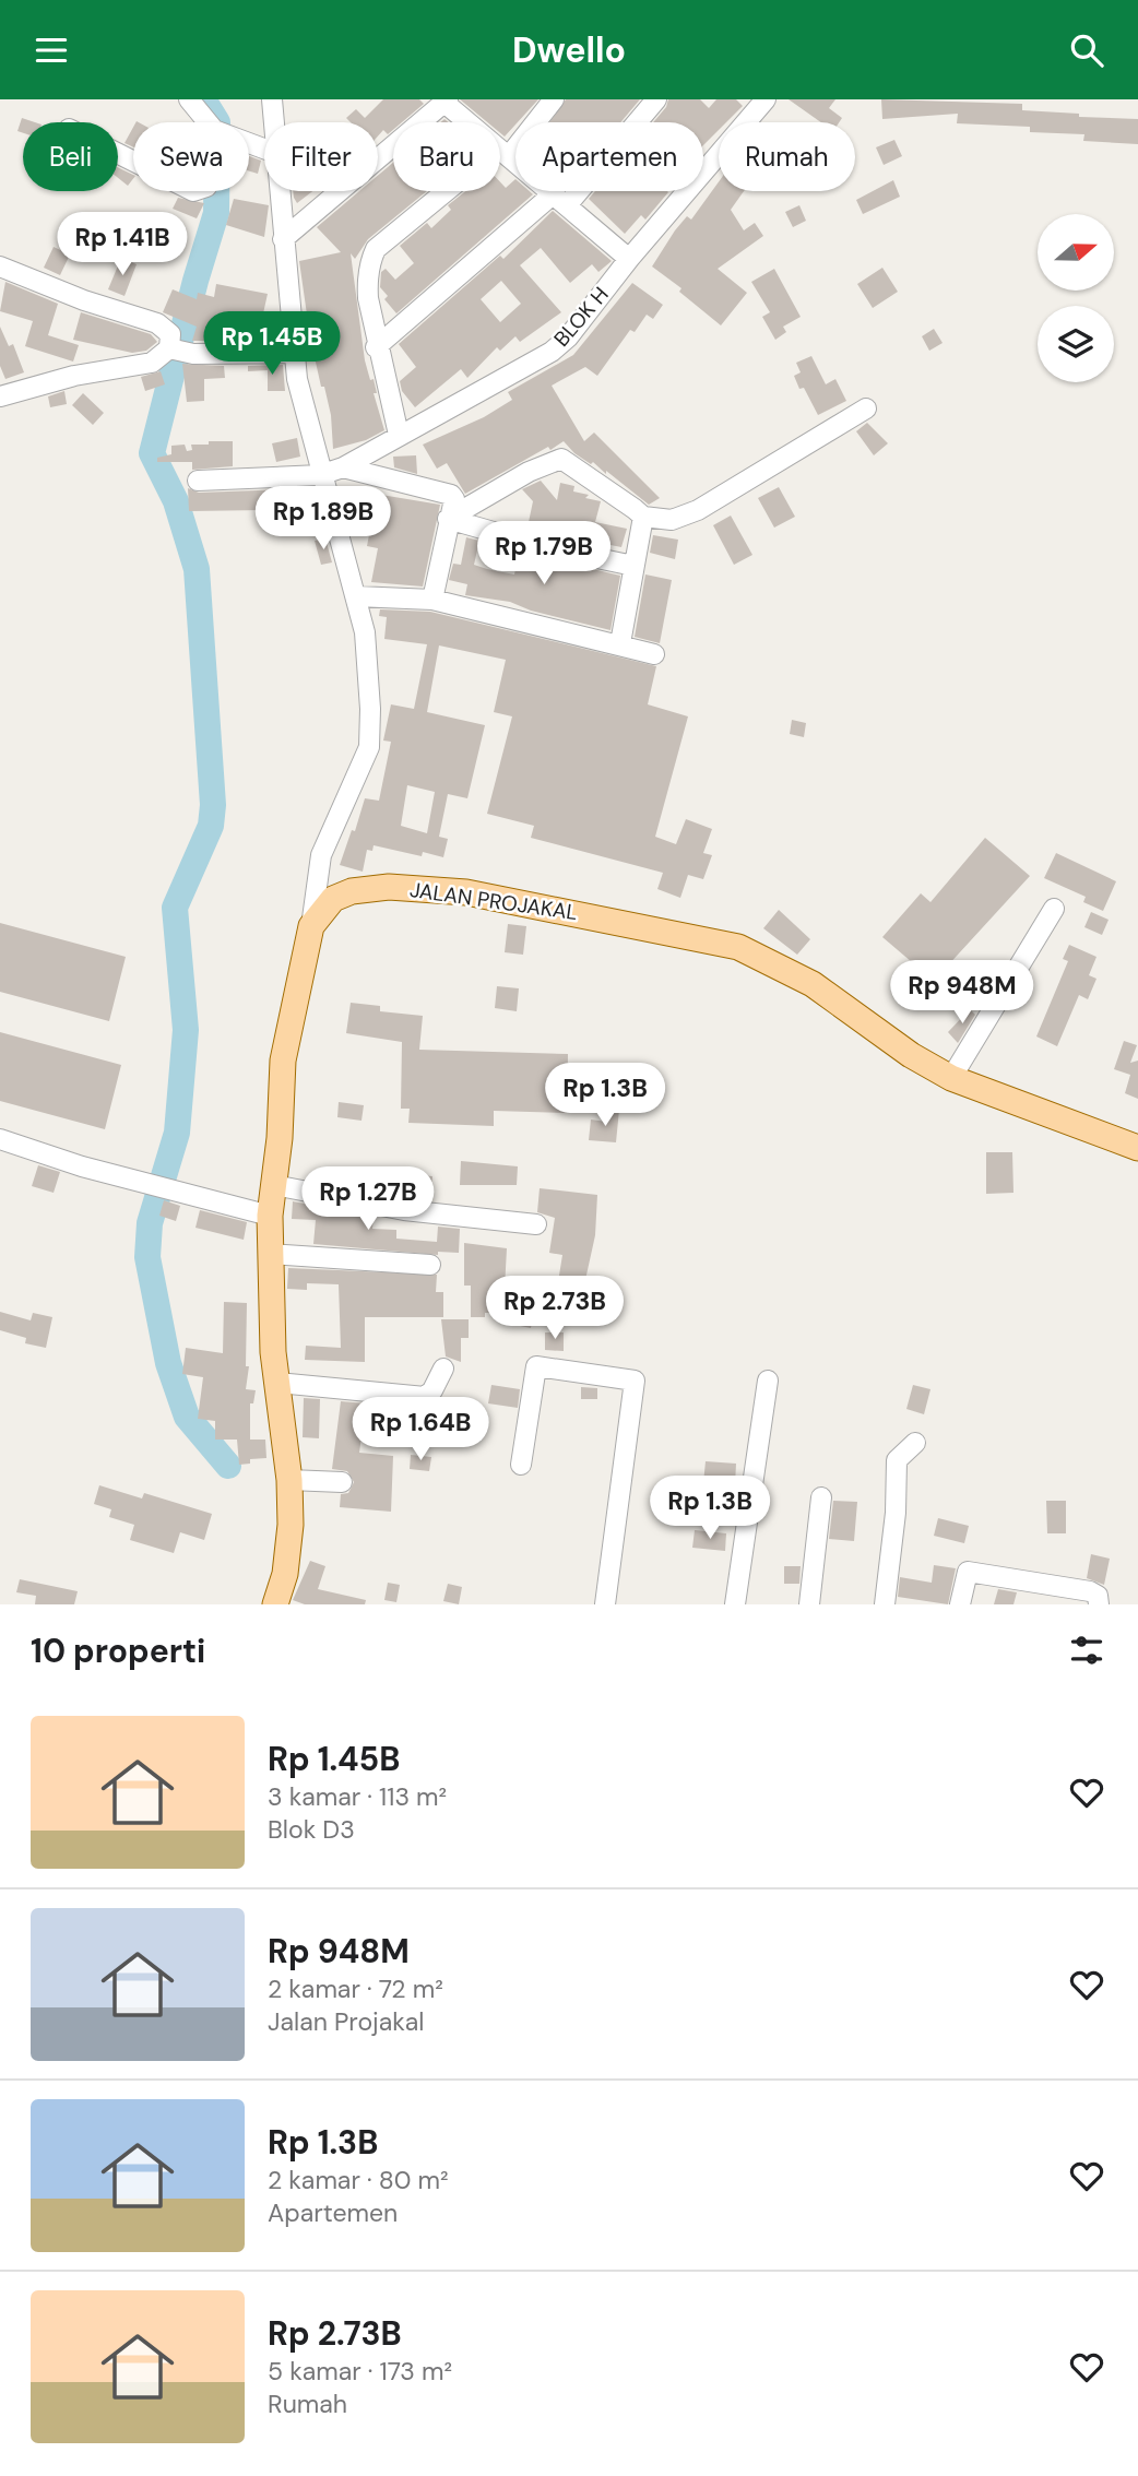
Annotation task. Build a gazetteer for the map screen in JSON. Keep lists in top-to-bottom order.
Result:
{
  "streets": {
    "main road": ["JALAN PROJAKAL"],
    "street": ["BLOK H"]
  },
  "north": "right",
  "page": {
    "header": "Dwello",
    "chip": [
      "Beli",
      "Sewa",
      "Filter",
      "Baru",
      "Apartemen",
      "Rumah"
    ],
    "price": [
      "Rp 1.41B",
      "Rp 1.45B",
      "Rp 1.89B",
      "Rp 1.79B",
      "Rp 948M",
      "Rp 1.3B",
      "Rp 1.27B",
      "Rp 2.73B",
      "Rp 1.64B",
      "Rp 1.3B"
    ],
    "heading": "10 properti",
    "list": [
      {
        "name": "Rp 1.45B",
        "note": "3 kamar · 113 m² · Blok D3"
      },
      {
        "name": "Rp 948M",
        "note": "2 kamar · 72 m² · Jalan Projakal"
      },
      {
        "name": "Rp 1.3B",
        "note": "2 kamar · 80 m² · Apartemen"
      },
      {
        "name": "Rp 2.73B",
        "note": "5 kamar · 173 m² · Rumah"
      }
    ]
  }
}
